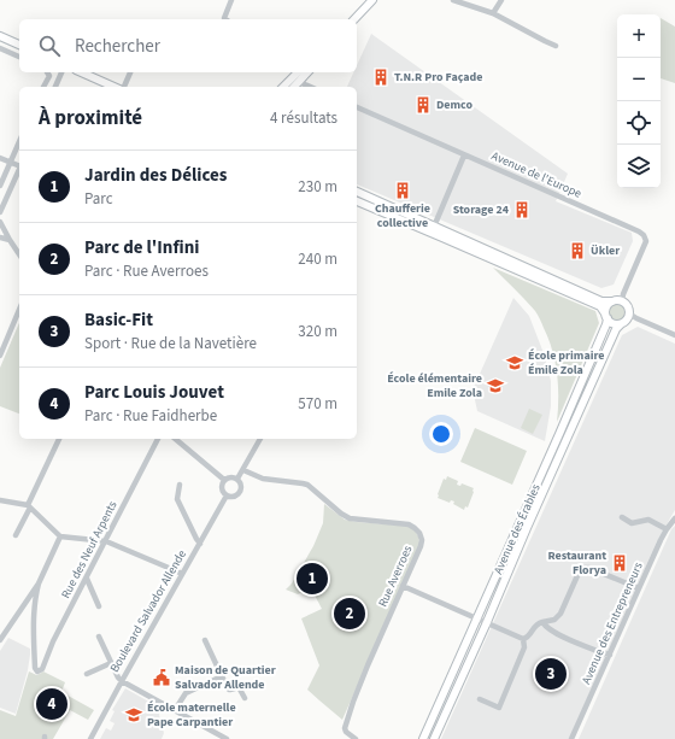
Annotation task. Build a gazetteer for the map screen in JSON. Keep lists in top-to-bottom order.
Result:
{
  "streets": {
    "main road": ["Avenue des Érables"],
    "street": [
      "Avenue de l'Europe",
      "Rue des Neuf Arpents",
      "Rue Averroes",
      "Boulevard Salvador Allende",
      "Avenue des Entrepreneurs"
    ]
  },
  "crossings": [
    ["Avenue de l'Europe", "Avenue des Érables"]
  ],
  "places": {
    "building": [
      "T.N.R Pro Façade",
      "Demco",
      "Chaufferie collective",
      "Storage 24",
      "Ükler",
      "Restaurant Florya"
    ],
    "school or university": ["École primaire Émile Zola", "École élémentaire Emile Zola", "École maternelle Pape Carpantier"],
    "public building": ["Maison de Quartier Salvador Allende"]
  },
  "page": {
    "map_buttons": ["+", "−"],
    "search": "Rechercher",
    "heading": ["À proximité", "4 résultats"],
    "list": [
      {
        "mark": "1",
        "name": "Jardin des Délices",
        "note": "Parc",
        "value": "230 m"
      },
      {
        "mark": "2",
        "name": "Parc de l'Infini",
        "note": "Parc · Rue Averroes",
        "value": "240 m"
      },
      {
        "mark": "3",
        "name": "Basic-Fit",
        "note": "Sport · Rue de la Navetière",
        "value": "320 m"
      },
      {
        "mark": "4",
        "name": "Parc Louis Jouvet",
        "note": "Parc · Rue Faidherbe",
        "value": "570 m"
      }
    ],
    "pins": [
      "1",
      "2",
      "3",
      "4"
    ]
  }
}
